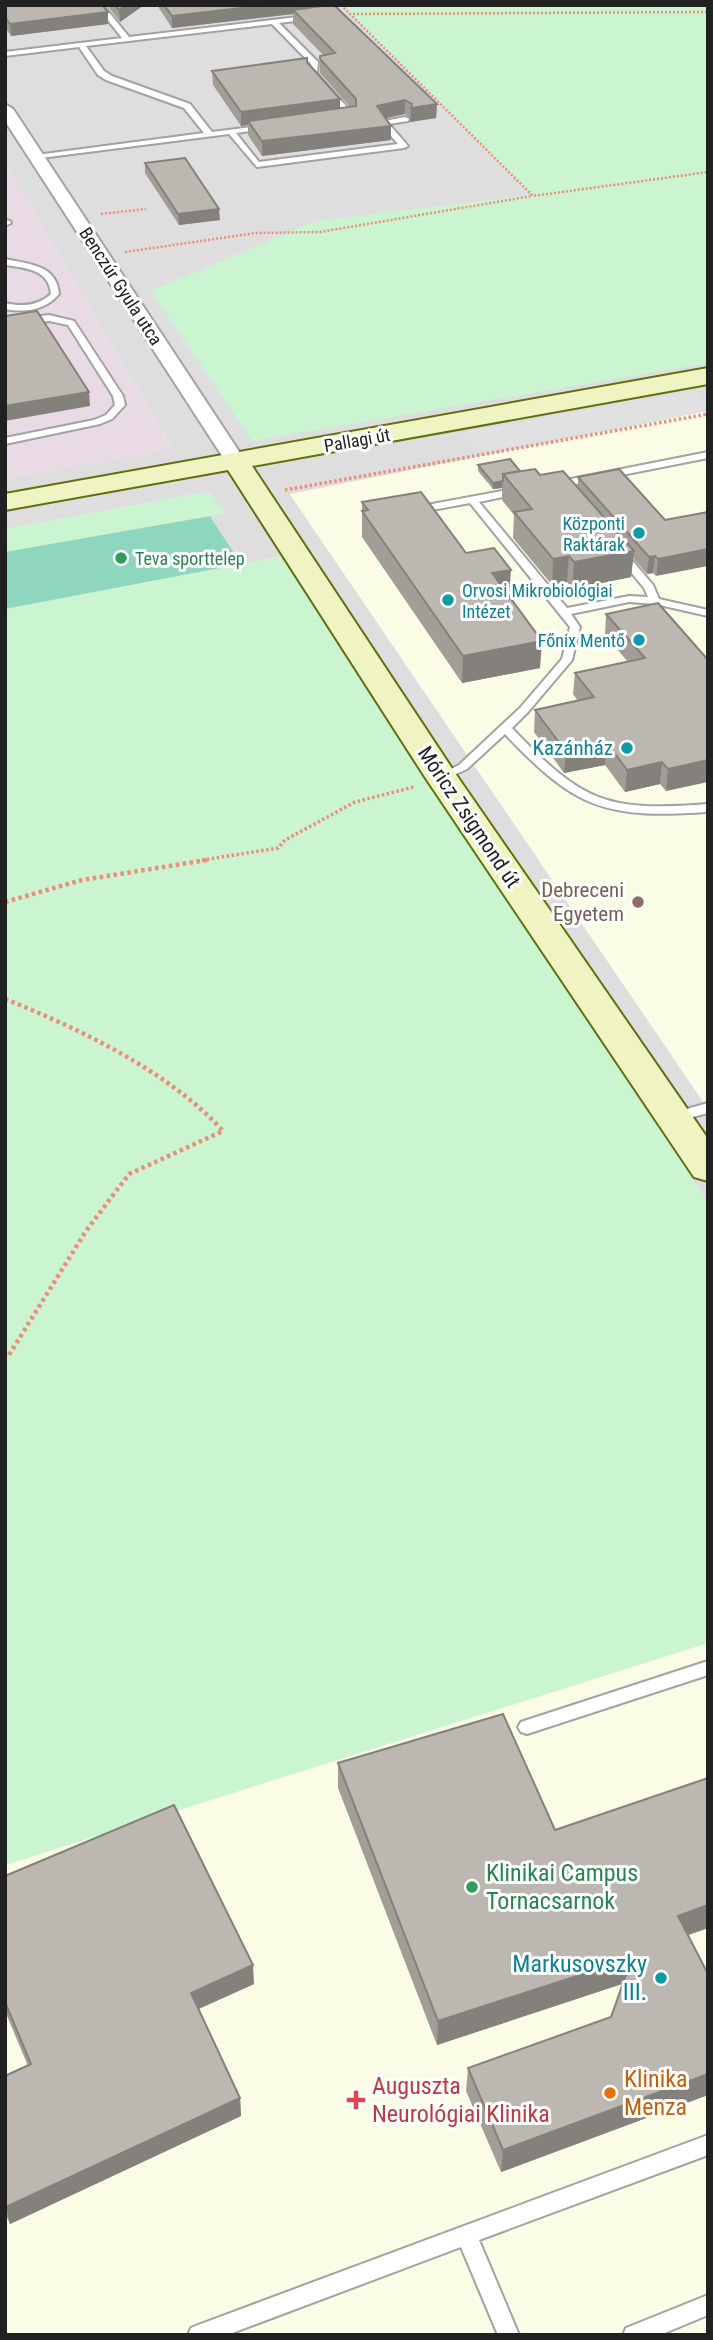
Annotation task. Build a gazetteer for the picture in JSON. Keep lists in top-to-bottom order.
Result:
{
  "streets": {
    "street": ["Benczúr Gyula utca", "Pallagi út", "Móricz Zsigmond út"]
  },
  "crossings": [
    ["Benczúr Gyula utca", "Pallagi út"],
    ["Benczúr Gyula utca", "Móricz Zsigmond út"],
    ["Pallagi út", "Móricz Zsigmond út"]
  ],
  "places": {
    "other": [
      "Központi Raktárak",
      "Teva sporttelep",
      "Orvosi Mikrobiológiai Intézet",
      "Főnix Mentő",
      "Kazánház",
      "Debreceni Egyetem",
      "Klinikai Campus Tornacsarnok",
      "Markusovszky III.",
      "Klinika Menza"
    ],
    "health": ["Auguszta Neurológiai Klinika"]
  }
}
